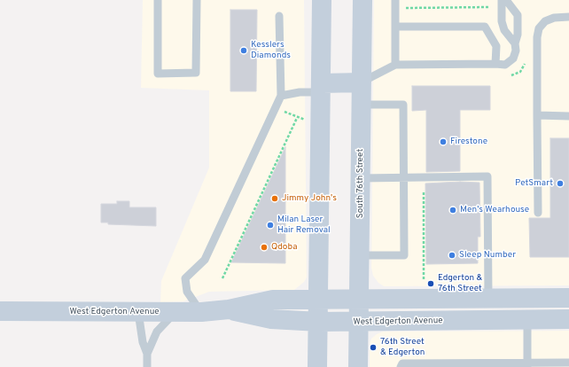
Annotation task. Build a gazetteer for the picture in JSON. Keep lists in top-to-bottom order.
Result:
{
  "streets": {
    "street": ["South 76th Street", "West Edgerton Avenue"]
  },
  "crossings": [
    ["South 76th Street", "West Edgerton Avenue"]
  ],
  "places": [
    "Kesslers Diamonds",
    "Firestone",
    "PetSmart",
    "Jimmy John's",
    "Men's Wearhouse",
    "Milan Laser Hair Removal",
    "Qdoba",
    "Sleep Number",
    "Edgerton & 76th Street",
    "76th Street & Edgerton"
  ]
}
